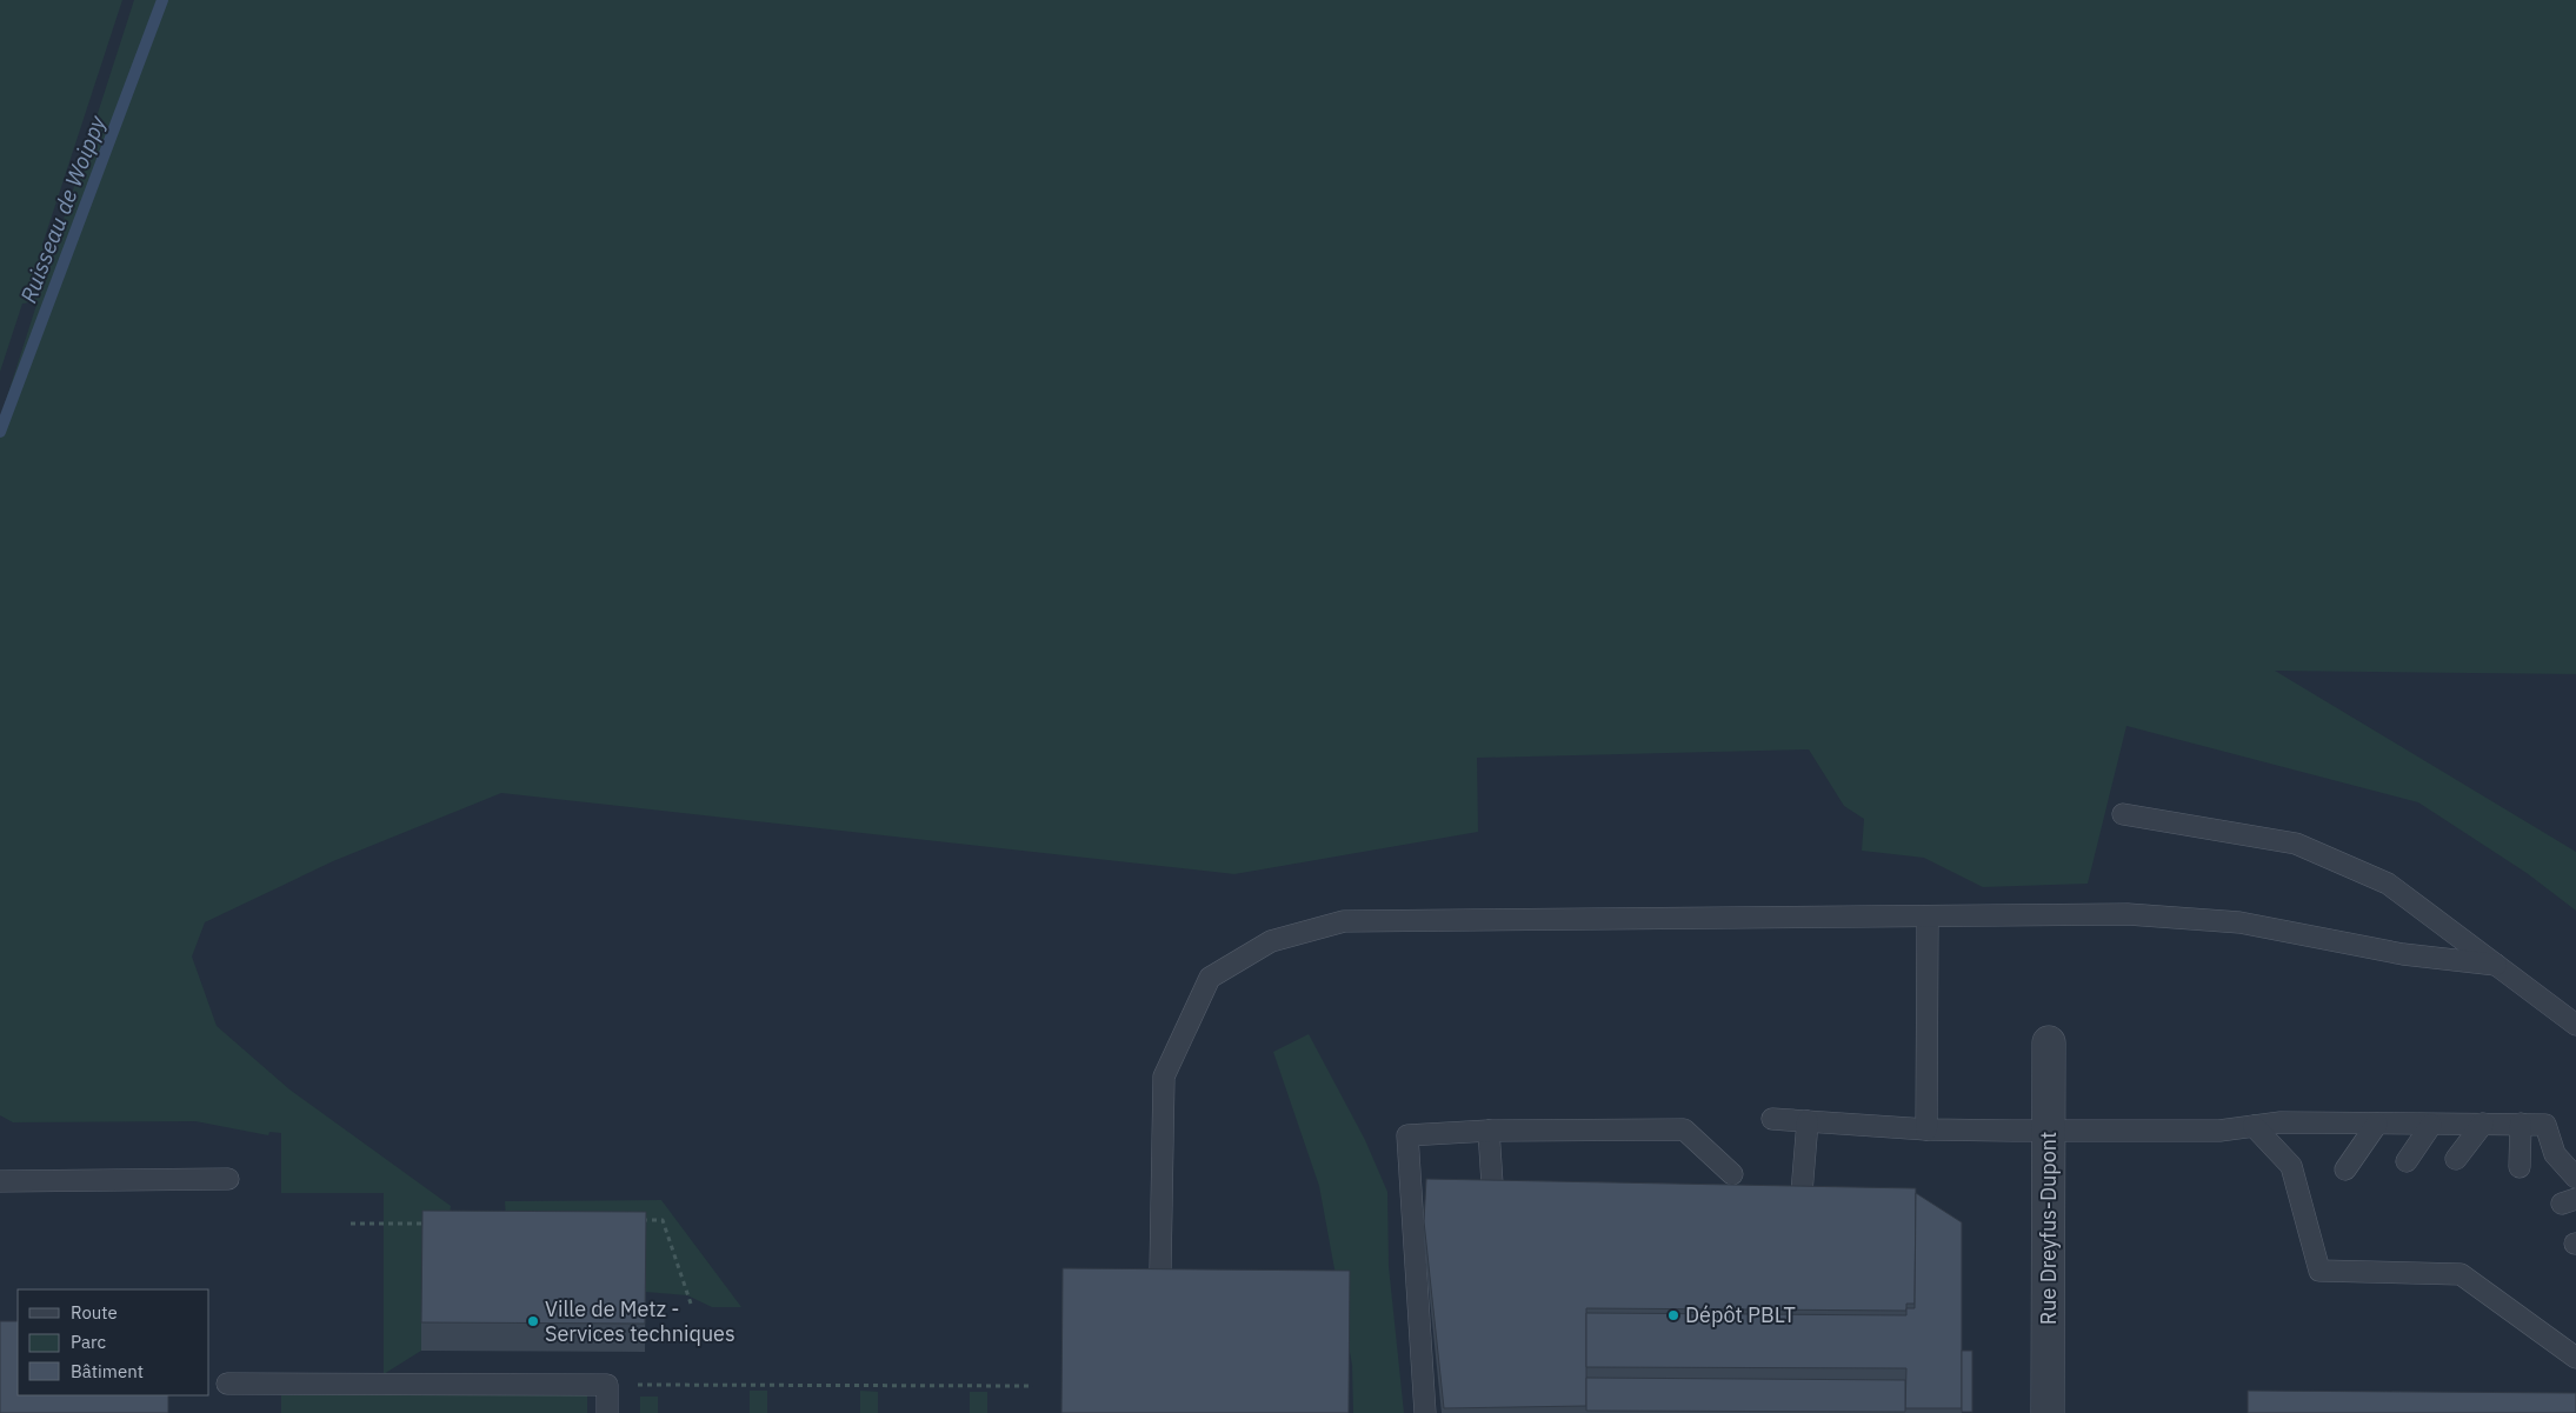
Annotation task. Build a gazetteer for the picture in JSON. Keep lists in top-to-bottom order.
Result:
{
  "streets": {
    "street": ["Rue Dreyfus-Dupont"]
  },
  "water": ["Ruisseau de Woippy"],
  "places": ["Dépôt PBLT", "Ville de Metz - Services techniques"],
  "legend": ["Route", "Parc", "Bâtiment"]
}
